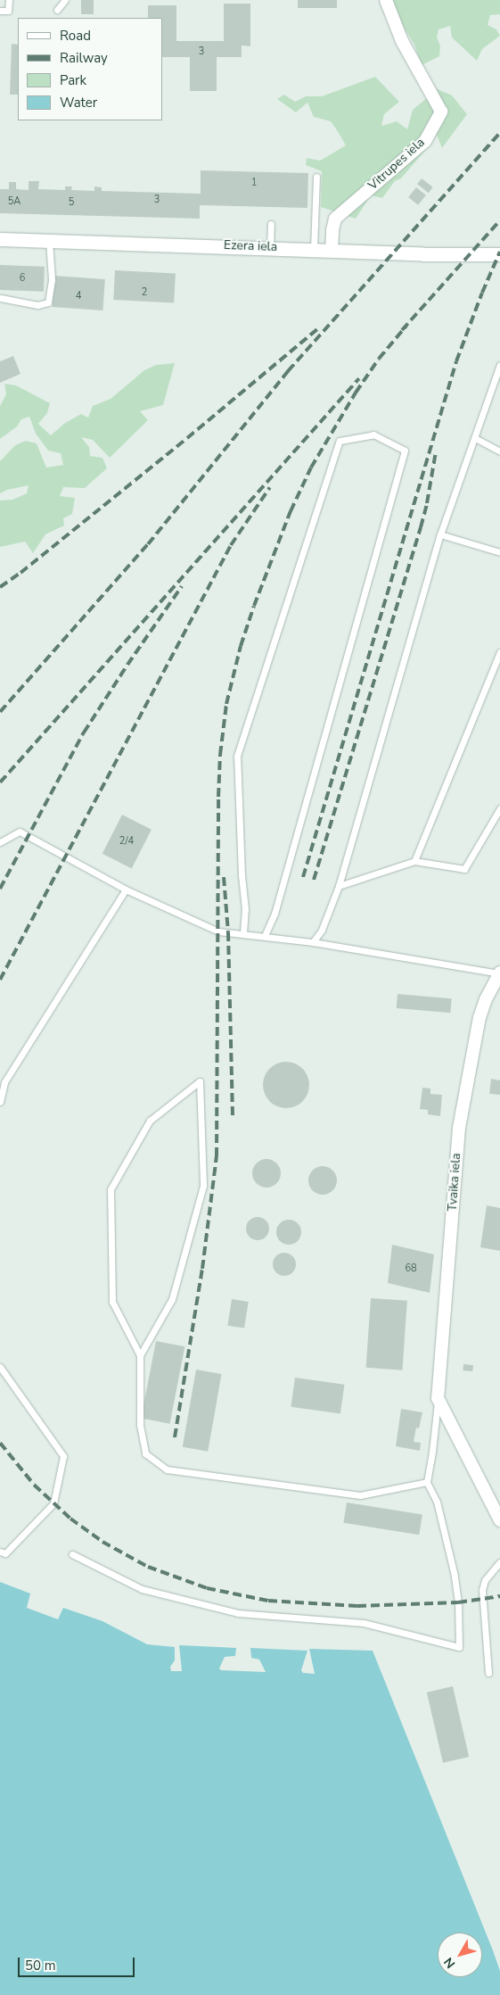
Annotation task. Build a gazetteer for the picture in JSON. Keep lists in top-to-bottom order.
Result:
{
  "streets": {
    "street": ["Vitrupes iela", "Ezera iela", "Tvaika iela"]
  },
  "crossings": [
    ["Vitrupes iela", "Ezera iela"]
  ],
  "house_numbers": [
    "3",
    "1",
    "3",
    "5A",
    "5",
    "6",
    "2",
    "4",
    "2/4",
    "68"
  ],
  "legend": [
    "Road",
    "Railway",
    "Park",
    "Water"
  ],
  "scale_bar": "50 m",
  "north": "bottom left"
}
